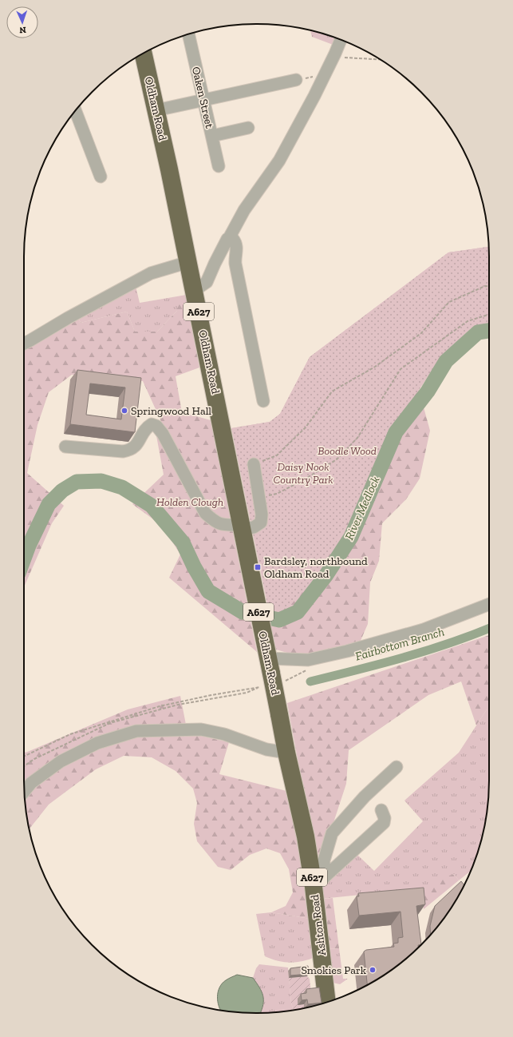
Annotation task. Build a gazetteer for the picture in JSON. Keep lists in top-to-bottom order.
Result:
{
  "streets": {
    "highway": ["Oldham Road", "A627", "Ashton Road"],
    "street": ["Oaken Street"]
  },
  "crossings": [
    ["Oldham Road", "Ashton Road"]
  ],
  "water": ["River Medlock", "Fairbottom Branch"],
  "parks": ["Boodle Wood", "Daisy Nook Country Park", "Holden Clough"],
  "places": {
    "other": ["Springwood Hall", "Smokies Park"],
    "transit": ["Bardsley, northbound Oldham Road"]
  },
  "north": "bottom"
}
